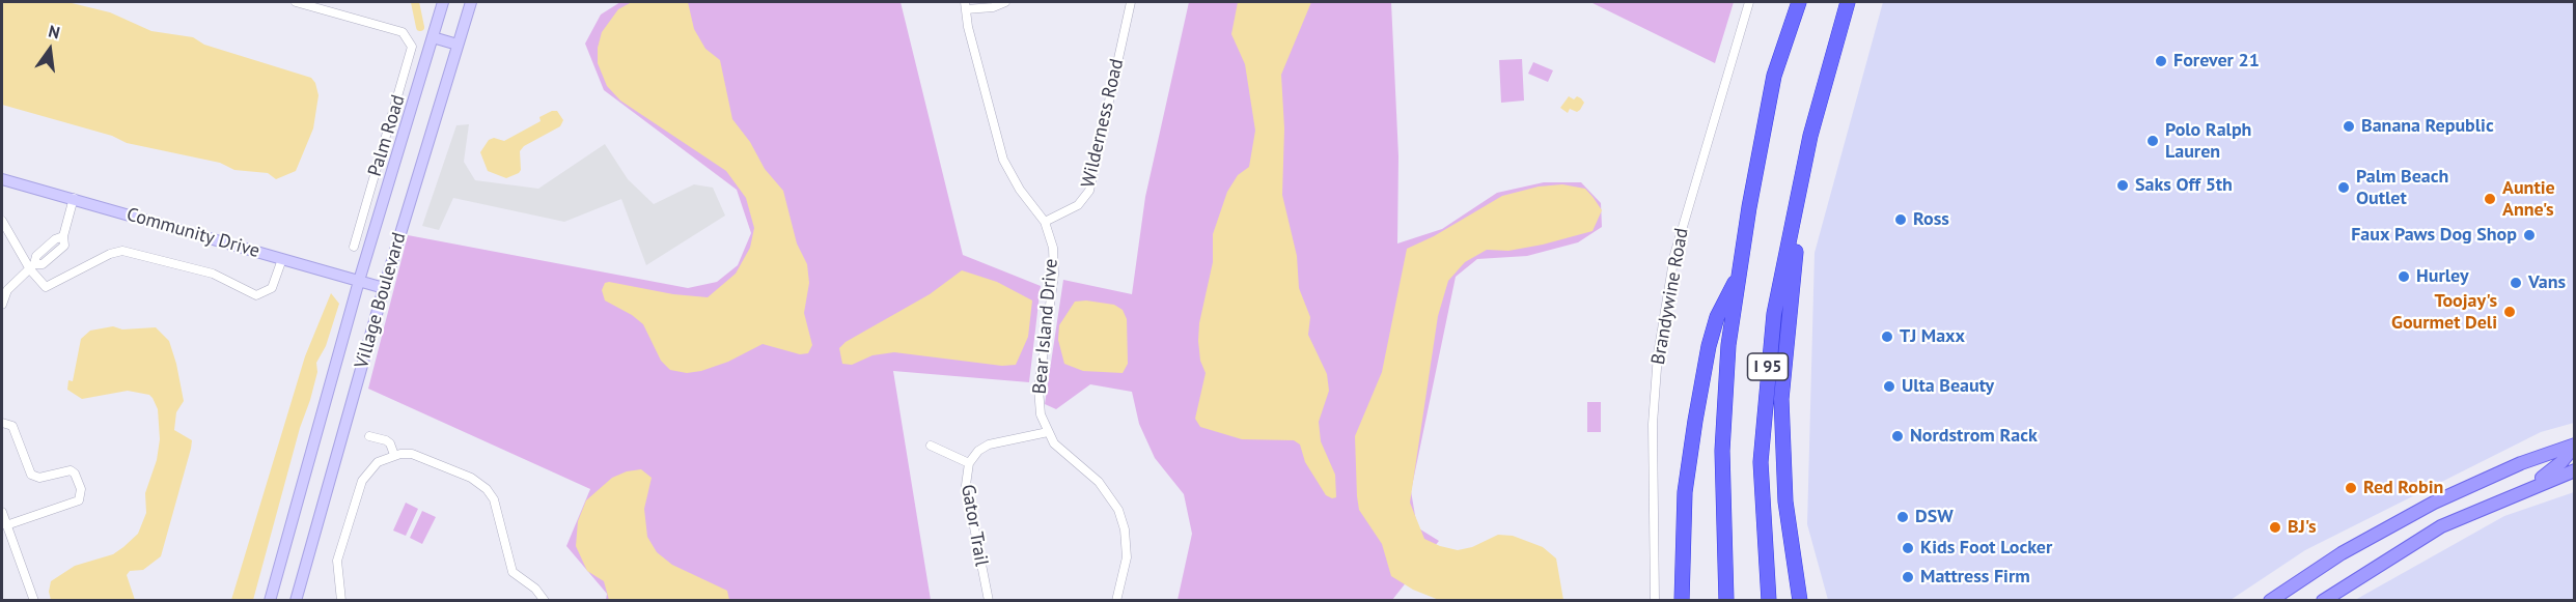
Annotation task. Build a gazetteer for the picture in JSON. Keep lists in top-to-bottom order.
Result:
{
  "streets": {
    "highway": ["I 95"],
    "street": [
      "Wilderness Road",
      "Palm Road",
      "Community Drive",
      "Brandywine Road",
      "Village Boulevard",
      "Bear Island Drive",
      "Gator Trail"
    ]
  },
  "crossings": [
    ["Wilderness Road", "Bear Island Drive"],
    ["Community Drive", "Village Boulevard"],
    ["Bear Island Drive", "Gator Trail"]
  ],
  "places": [
    "Forever 21",
    "Banana Republic",
    "Polo Ralph Lauren",
    "Saks Off 5th",
    "Palm Beach Outlet",
    "Auntie Anne's",
    "Ross",
    "Faux Paws Dog Shop",
    "Hurley",
    "Vans",
    "Toojay's Gourmet Deli",
    "TJ Maxx",
    "Ulta Beauty",
    "Nordstrom Rack",
    "Red Robin",
    "DSW",
    "BJ's",
    "Kids Foot Locker",
    "Mattress Firm"
  ],
  "north": "top"
}
